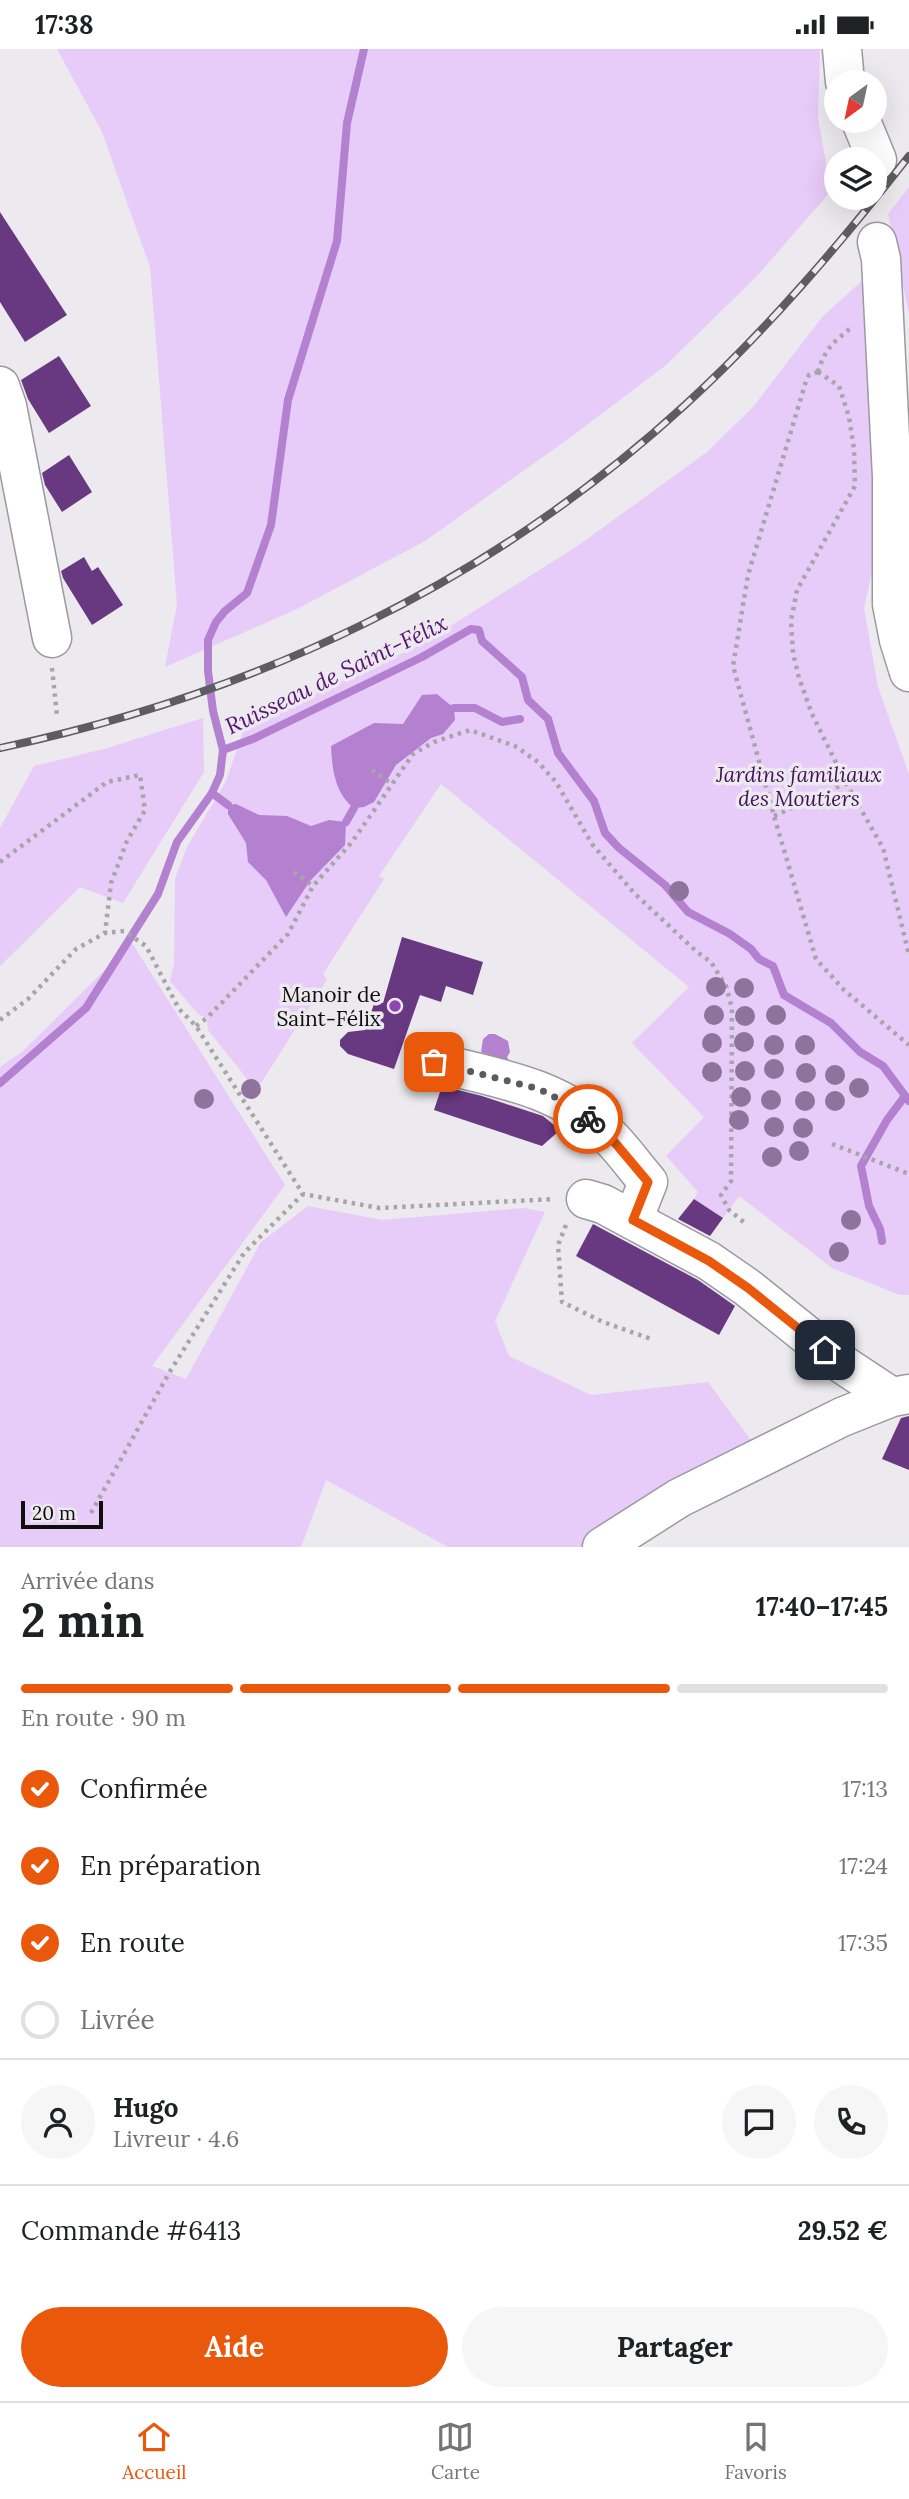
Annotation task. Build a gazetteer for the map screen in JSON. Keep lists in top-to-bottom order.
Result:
{
  "water": ["Ruisseau de Saint-Félix"],
  "parks": ["Jardins familiaux des Moutiers"],
  "places": ["Manoir de Saint-Félix"],
  "scale_bar": "20 m",
  "north": "bottom left",
  "page": {
    "status": "17:38",
    "scale": "20 m",
    "heading": ["2 min", "Arrivée dans", "17:40–17:45"],
    "panel": [
      "Hugo",
      "Livreur · 4.6",
      "Commande #6413",
      "29.52 €"
    ],
    "bar": "En route · 90 m",
    "list": [
      ["Confirmée", "17:13"],
      ["En préparation", "17:24"],
      ["En route", "17:35"],
      "Livrée"
    ],
    "buttons": ["Aide", "Partager"],
    "tabs": ["Accueil", "Carte", "Favoris"]
  }
}
